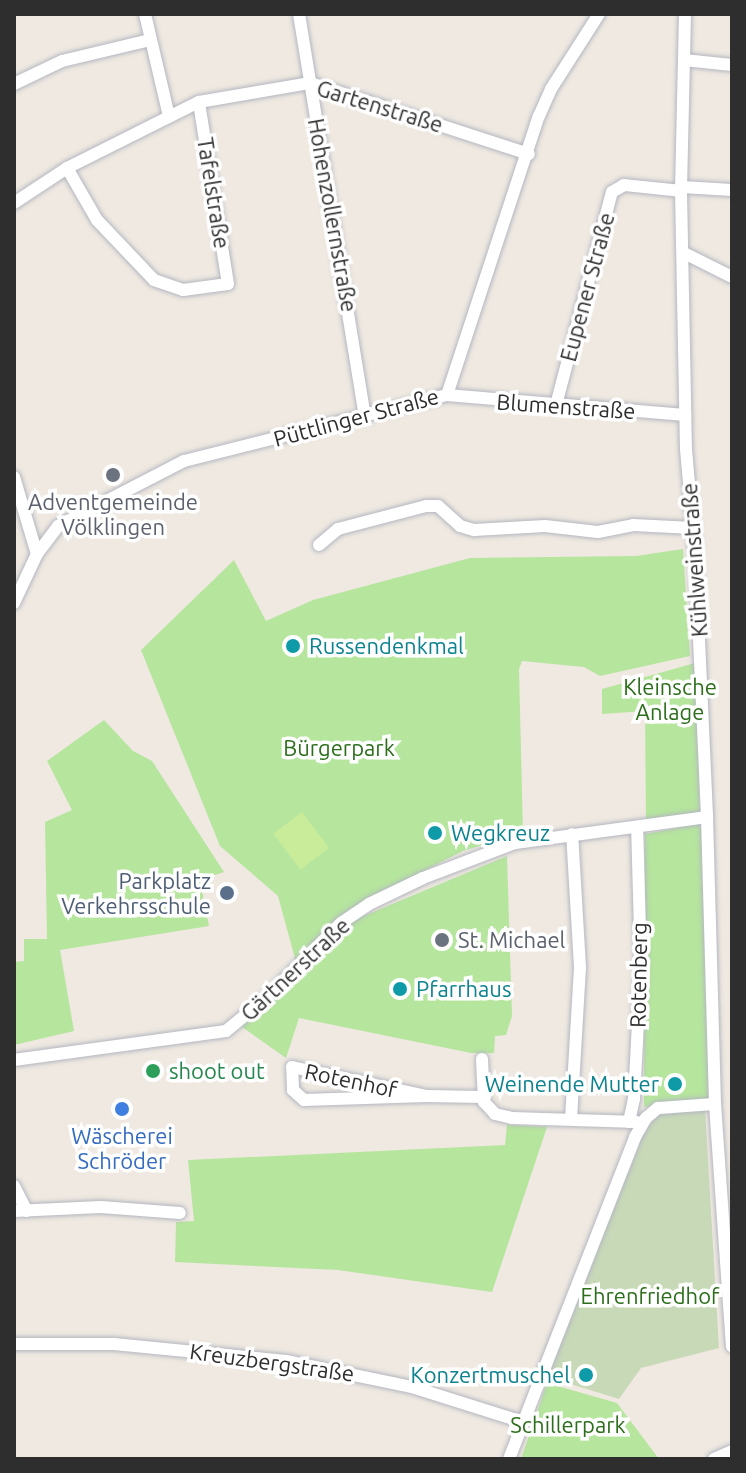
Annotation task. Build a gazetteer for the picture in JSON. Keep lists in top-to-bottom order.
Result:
{
  "streets": {
    "street": [
      "Gartenstraße",
      "Tafelstraße",
      "Hohenzollernstraße",
      "Eupener Straße",
      "Blumenstraße",
      "Püttlinger Straße",
      "Kühlweinstraße",
      "Gärtnerstraße",
      "Rotenberg",
      "Rotenhof",
      "Kreuzbergstraße"
    ]
  },
  "crossings": [
    ["Gartenstraße", "Tafelstraße"],
    ["Gartenstraße", "Hohenzollernstraße"],
    ["Gartenstraße", "Püttlinger Straße"],
    ["Hohenzollernstraße", "Püttlinger Straße"],
    ["Eupener Straße", "Blumenstraße"],
    ["Eupener Straße", "Kühlweinstraße"],
    ["Blumenstraße", "Püttlinger Straße"],
    ["Blumenstraße", "Kühlweinstraße"],
    ["Kühlweinstraße", "Gärtnerstraße"],
    ["Gärtnerstraße", "Rotenberg"]
  ],
  "parks": [
    "Kleinsche Anlage",
    "Bürgerpark",
    "Ehrenfriedhof",
    "Schillerpark"
  ],
  "places": [
    "Adventgemeinde Völklingen",
    "Russendenkmal",
    "Wegkreuz",
    "Parkplatz Verkehrsschule",
    "St. Michael",
    "Pfarrhaus",
    "shoot out",
    "Weinende Mutter",
    "Wäscherei Schröder",
    "Konzertmuschel"
  ]
}
